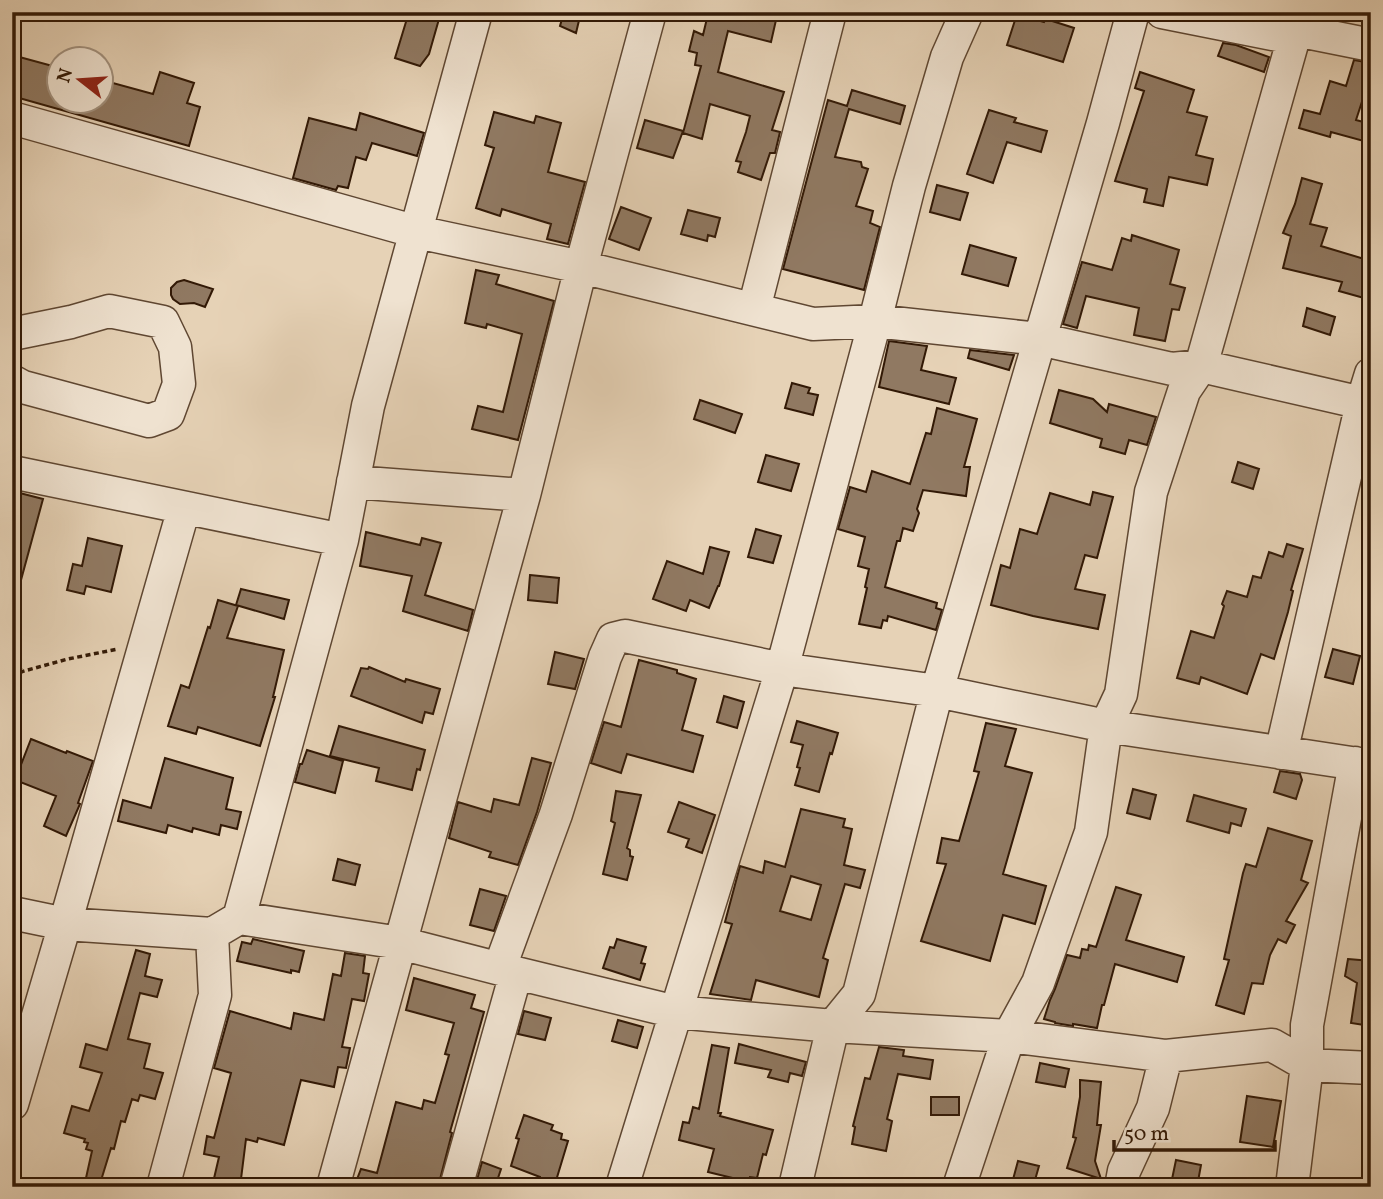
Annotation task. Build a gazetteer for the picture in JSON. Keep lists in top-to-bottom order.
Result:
{
  "scale_bar": "50 m",
  "north": "left"
}
